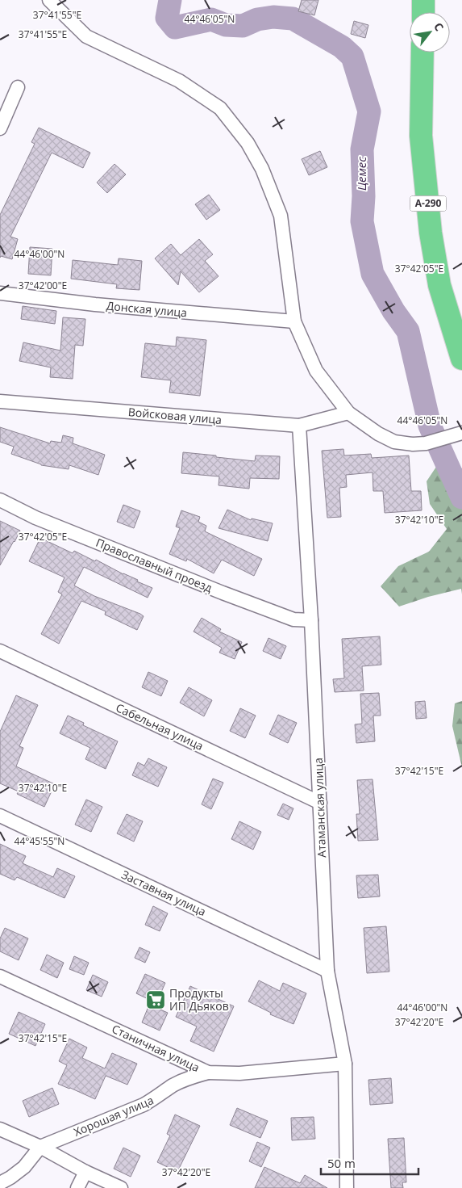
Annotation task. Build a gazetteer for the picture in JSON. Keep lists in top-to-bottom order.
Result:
{
  "streets": {
    "highway": ["А-290"],
    "street": [
      "Донская улица",
      "Войсковая улица",
      "Православный проезд",
      "Сабельная улица",
      "Атаманская улица",
      "Заставная улица",
      "Станичная улица",
      "Хорошая улица"
    ]
  },
  "crossings": [
    ["Войсковая улица", "Атаманская улица"],
    ["Православный проезд", "Атаманская улица"],
    ["Сабельная улица", "Атаманская улица"],
    ["Атаманская улица", "Заставная улица"],
    ["Атаманская улица", "Станичная улица"],
    ["Станичная улица", "Хорошая улица"]
  ],
  "water": ["Цемес"],
  "places": {
    "supermarket": ["Продукты ИП Дьяков"]
  },
  "scale_bar": "50 m",
  "north": "top right",
  "coordinates": [
    "37°41'55\"E",
    "44°46'05\"N",
    "44°46'00\"N",
    "37°42'05\"E",
    "37°42'00\"E",
    "37°42'10\"E",
    "37°42'15\"E",
    "44°45'55\"N",
    "37°42'20\"E"
  ]
}
